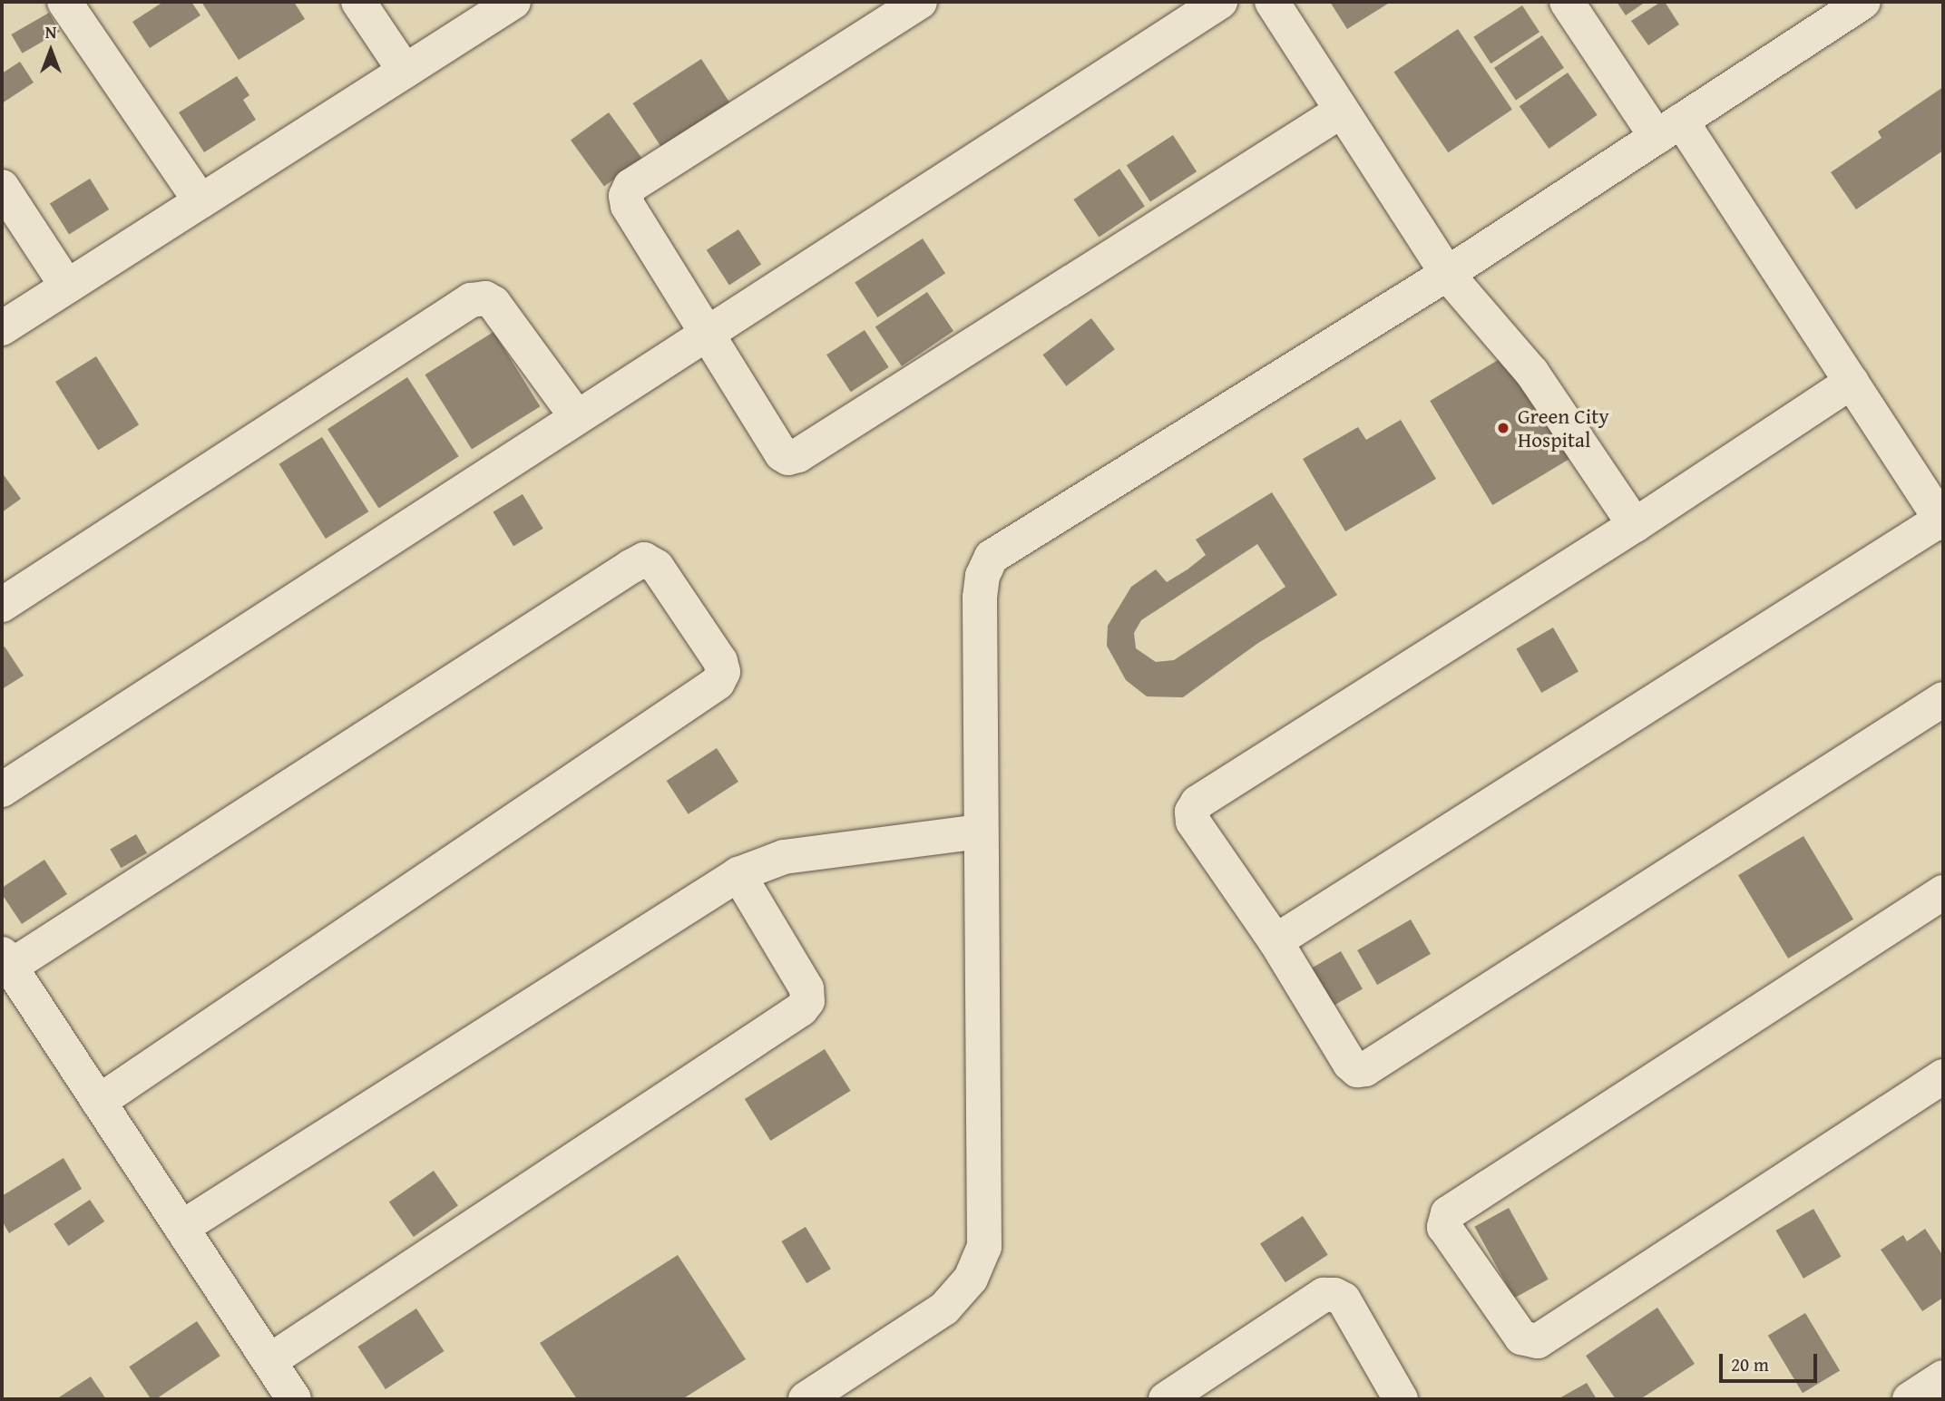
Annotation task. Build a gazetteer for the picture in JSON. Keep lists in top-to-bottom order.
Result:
{
  "places": ["Green City Hospital"],
  "scale_bar": "20 m",
  "north": "top"
}
